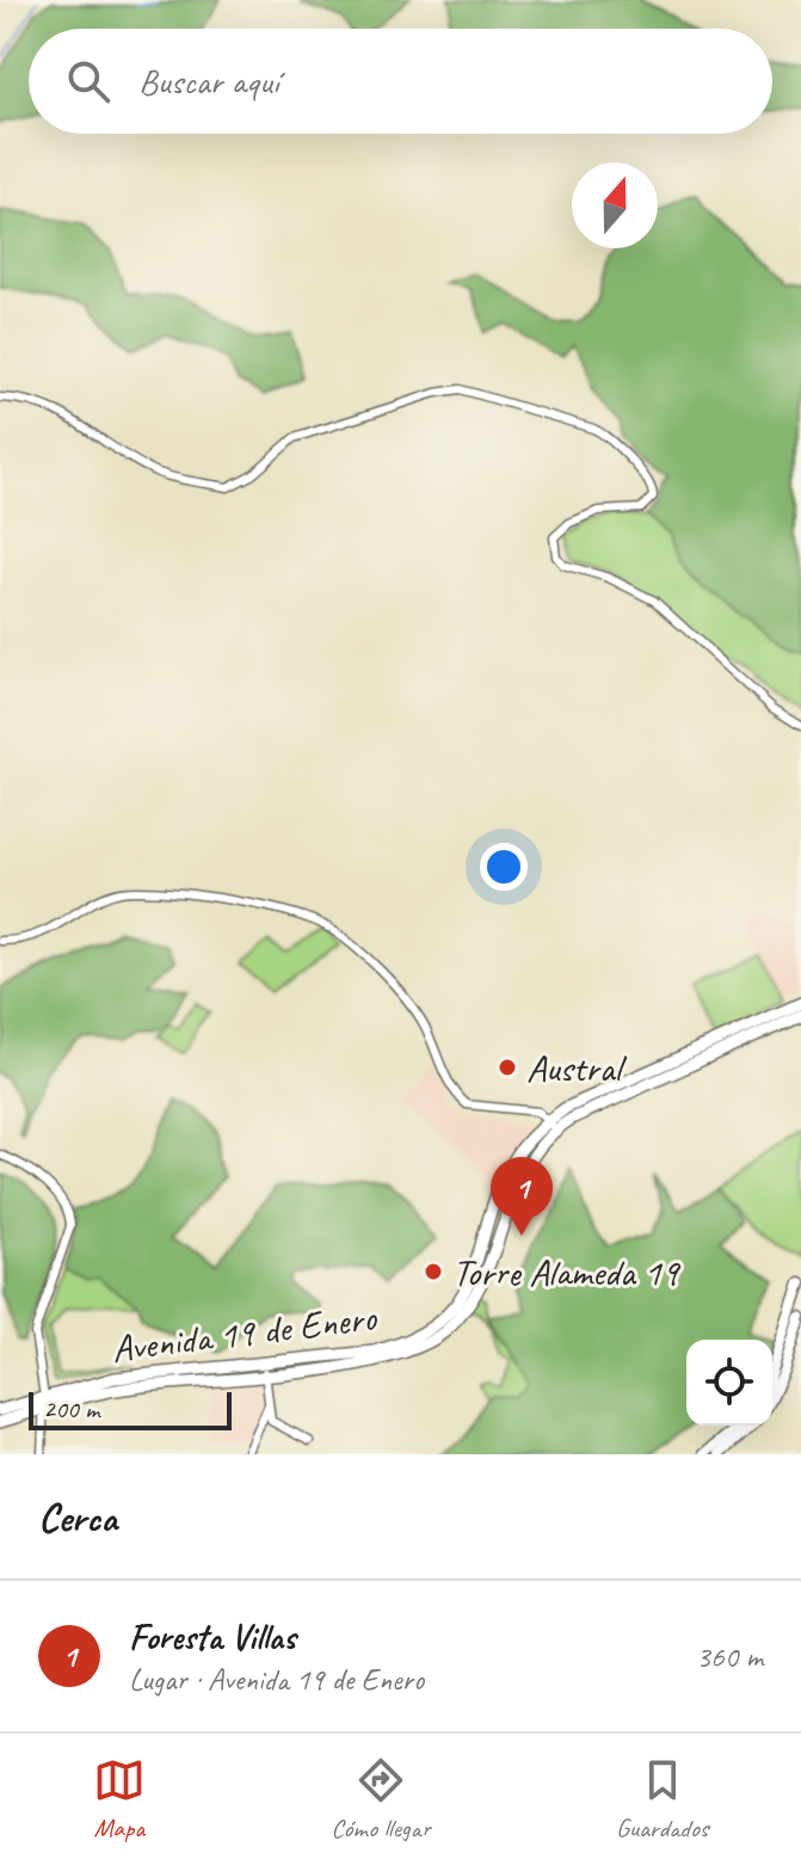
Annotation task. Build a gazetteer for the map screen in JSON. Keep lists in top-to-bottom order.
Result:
{
  "streets": {
    "main road": ["Avenida 19 de Enero"]
  },
  "places": ["Austral", "Torre Alameda 19"],
  "scale_bar": "200 m",
  "north": "top",
  "page": {
    "search": "Buscar aquí",
    "pins": "1",
    "scale": "200 m",
    "heading": "Cerca",
    "list": [
      {
        "mark": "1",
        "name": "Foresta Villas",
        "note": "Lugar · Avenida 19 de Enero",
        "value": "360 m"
      }
    ],
    "nav": ["Mapa", "Cómo llegar", "Guardados"]
  }
}
